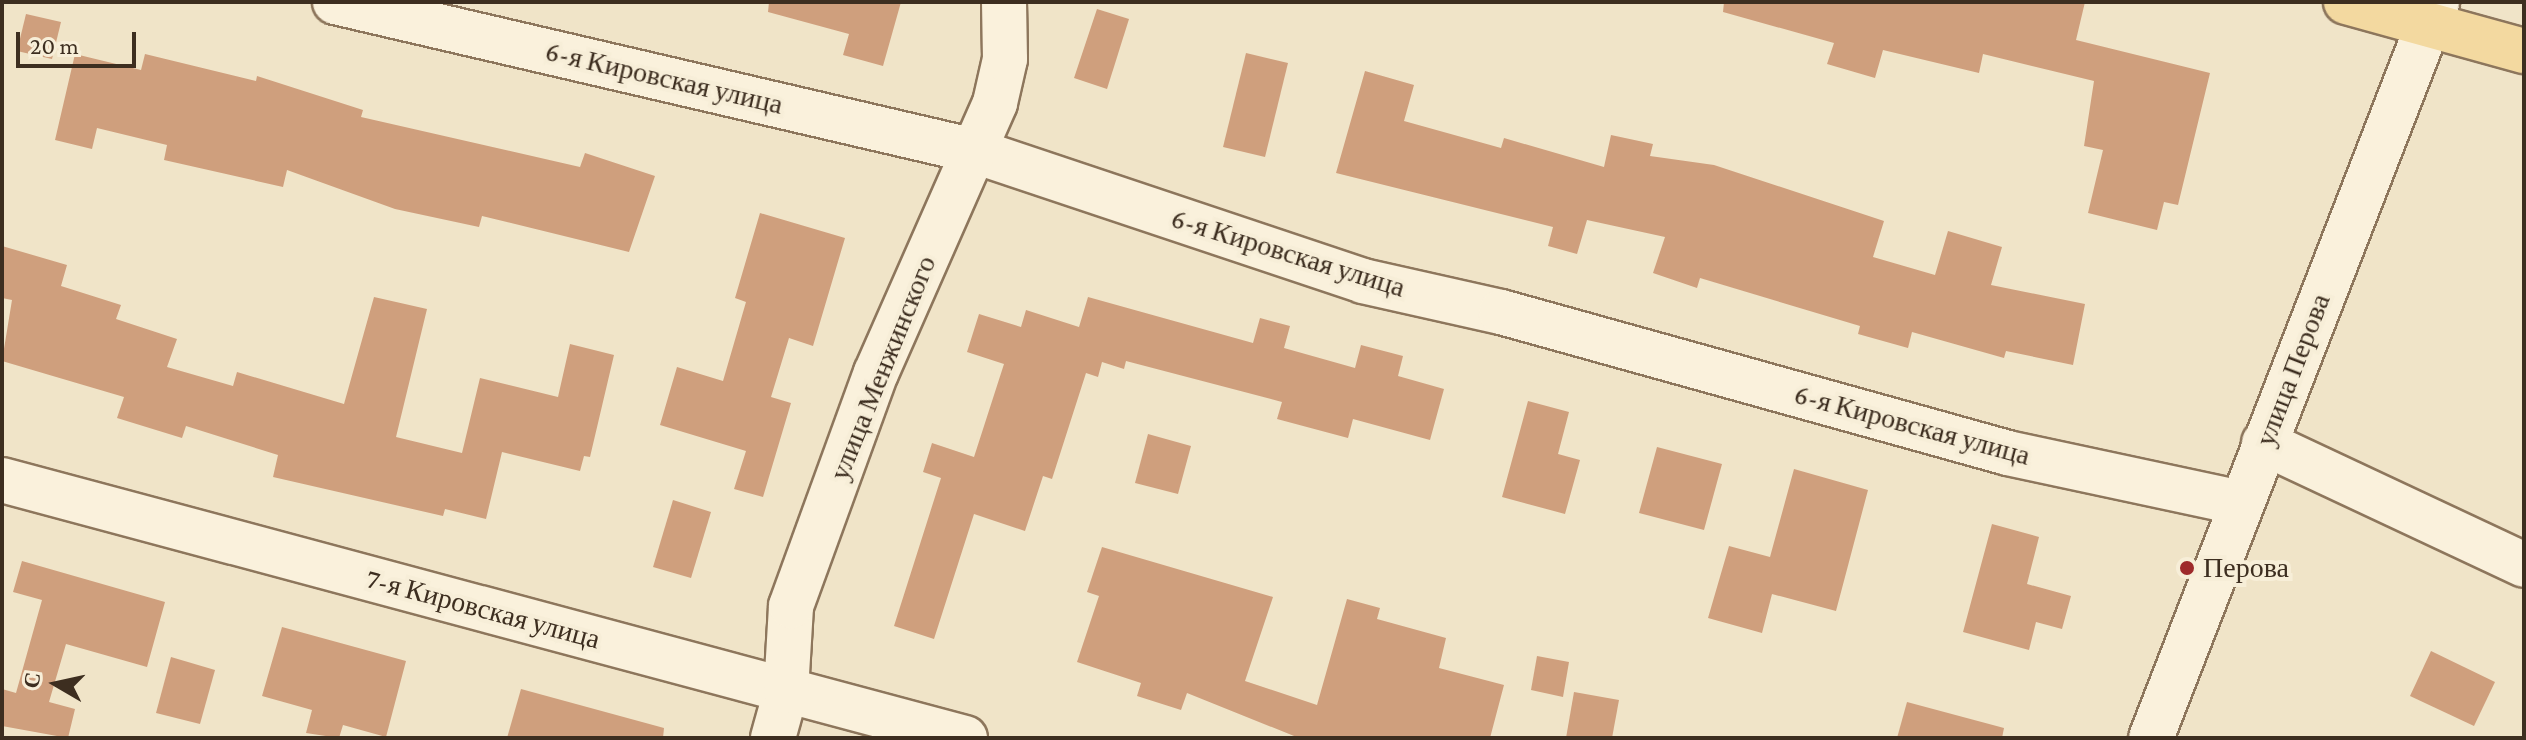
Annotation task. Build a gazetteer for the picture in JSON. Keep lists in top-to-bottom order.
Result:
{
  "streets": {
    "street": [
      "6-я Кировская улица",
      "улица Менжинского",
      "улица Перова",
      "7-я Кировская улица"
    ]
  },
  "crossings": [
    ["6-я Кировская улица", "улица Менжинского"],
    ["6-я Кировская улица", "улица Перова"],
    ["улица Менжинского", "7-я Кировская улица"]
  ],
  "places": ["Перова"],
  "scale_bar": "20 m",
  "north": "left"
}
